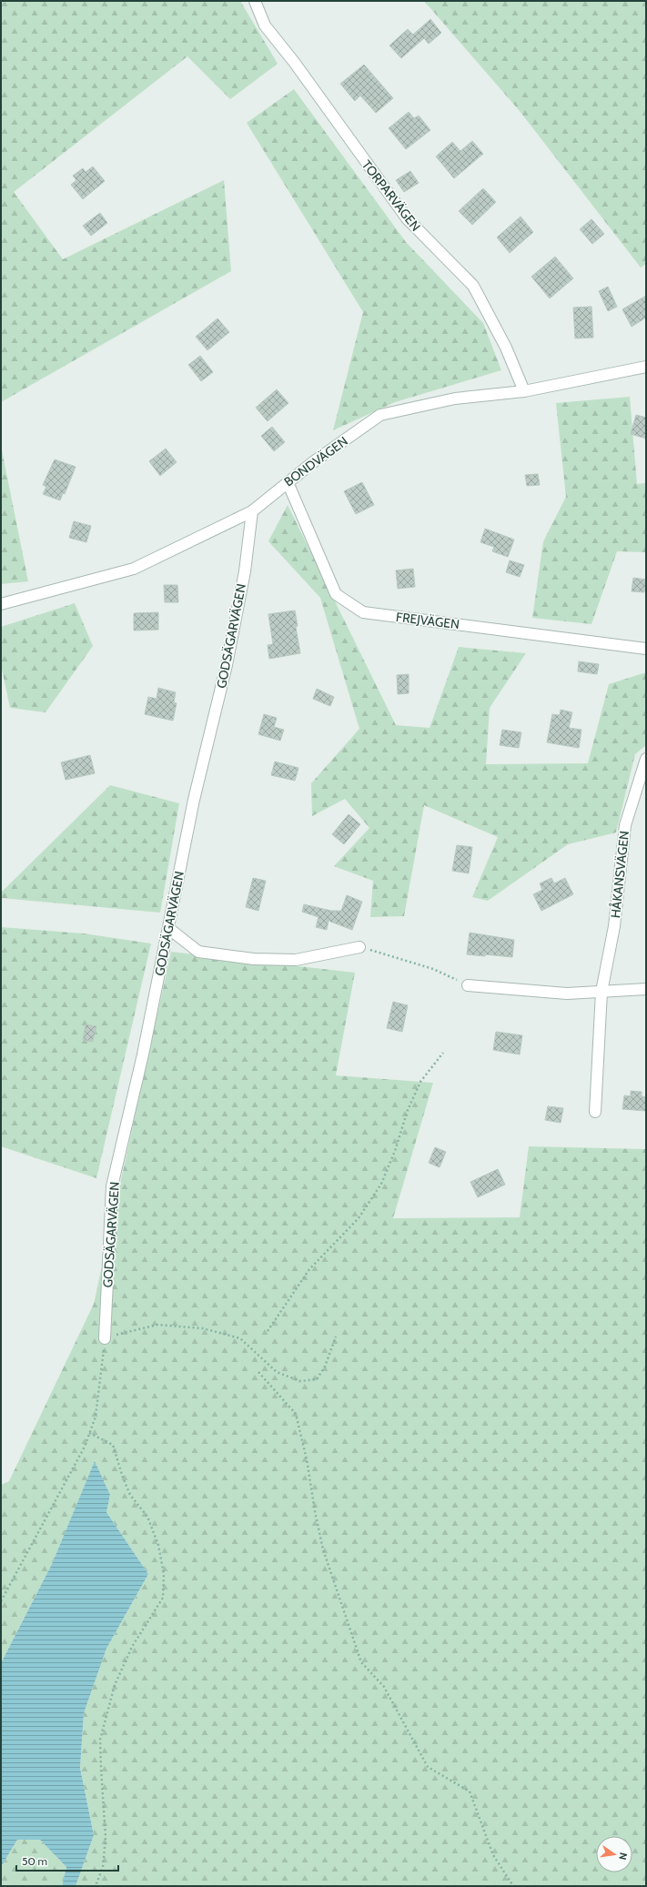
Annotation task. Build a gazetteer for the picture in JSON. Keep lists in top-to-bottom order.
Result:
{
  "streets": {
    "street": [
      "TORPARVÄGEN",
      "BONDVÄGEN",
      "FREJVÄGEN",
      "GODSÄGARVÄGEN",
      "HÅKANSVÄGEN"
    ]
  },
  "crossings": [
    ["TORPARVÄGEN", "BONDVÄGEN"],
    ["BONDVÄGEN", "FREJVÄGEN"],
    ["BONDVÄGEN", "GODSÄGARVÄGEN"]
  ],
  "scale_bar": "50 m",
  "north": "right"
}
